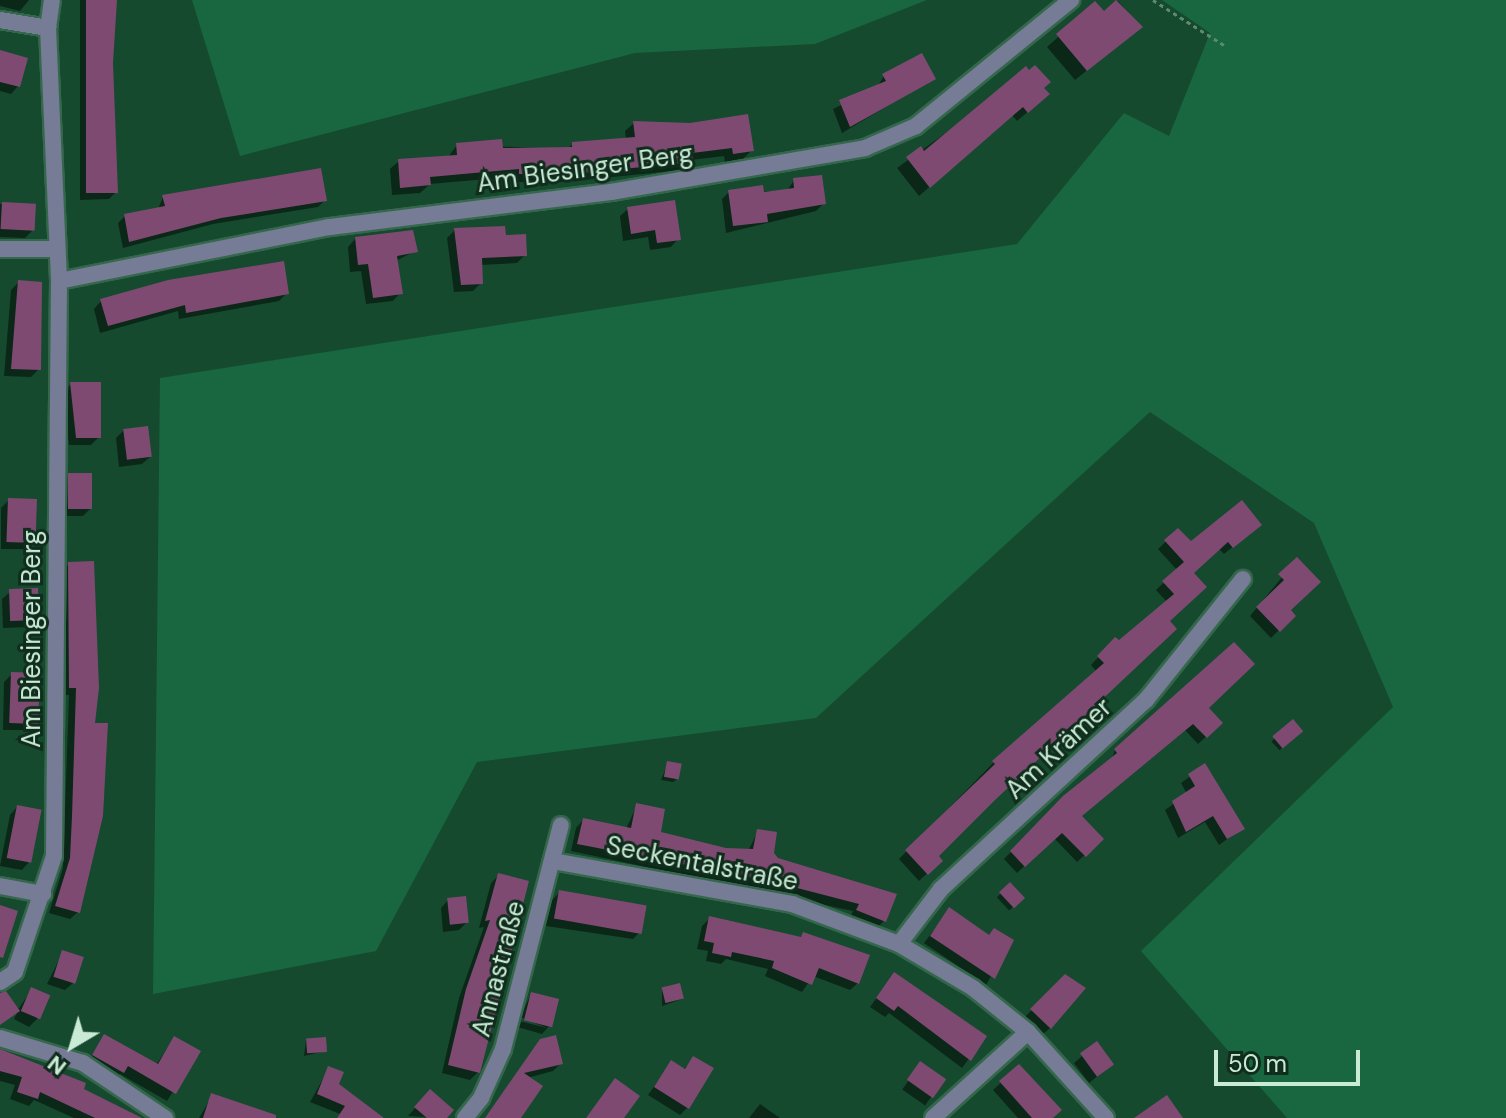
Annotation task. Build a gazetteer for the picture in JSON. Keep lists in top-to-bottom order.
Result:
{
  "streets": {
    "street": [
      "Am Biesinger Berg",
      "Am Krämer",
      "Seckentalstraße",
      "Annastraße"
    ]
  },
  "crossings": [
    ["Am Krämer", "Seckentalstraße"],
    ["Seckentalstraße", "Annastraße"]
  ],
  "scale_bar": "50 m",
  "north": "bottom left"
}
